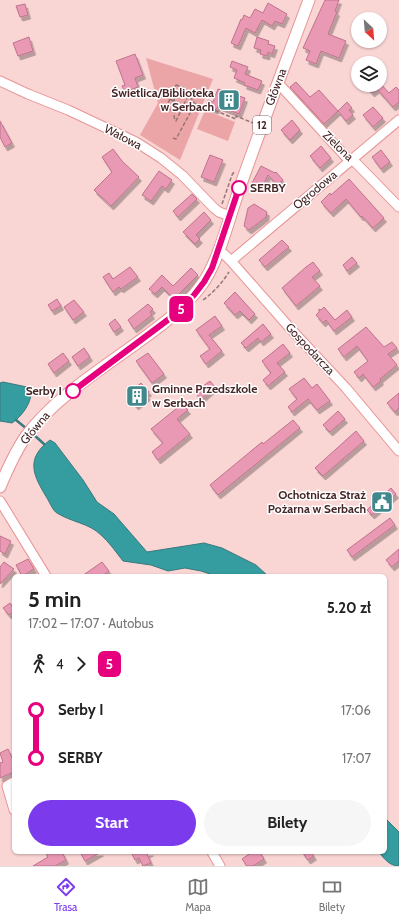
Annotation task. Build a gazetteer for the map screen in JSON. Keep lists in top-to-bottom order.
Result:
{
  "streets": {
    "main road": ["Główna", "12"],
    "street": [
      "Wałowa",
      "Zielona",
      "Ogrodowa",
      "Gospodarcza"
    ]
  },
  "crossings": [
    ["Główna", "Wałowa"],
    ["Główna", "Zielona"],
    ["Główna", "Gospodarcza"],
    ["Zielona", "Ogrodowa"],
    ["Ogrodowa", "Gospodarcza"]
  ],
  "places": {
    "building": ["Świetlica/Biblioteka w Serbach", "Gminne Przedszkole w Serbach"],
    "other": ["SERBY", "Serby I"],
    "public building": ["Ochotnicza Straż Pożarna w Serbach"]
  },
  "lines": ["bus line 5"],
  "north": "bottom right",
  "page": {
    "on_map": "5",
    "heading": ["5 min", "17:02 – 17:07 · Autobus", "5.20 zł"],
    "legs": ["4", "5"],
    "list": [
      {
        "name": "Serby I",
        "value": "17:06"
      },
      {
        "name": "SERBY",
        "value": "17:07"
      }
    ],
    "buttons": ["Start", "Bilety"],
    "tabs": ["Trasa", "Mapa", "Bilety"]
  }
}
